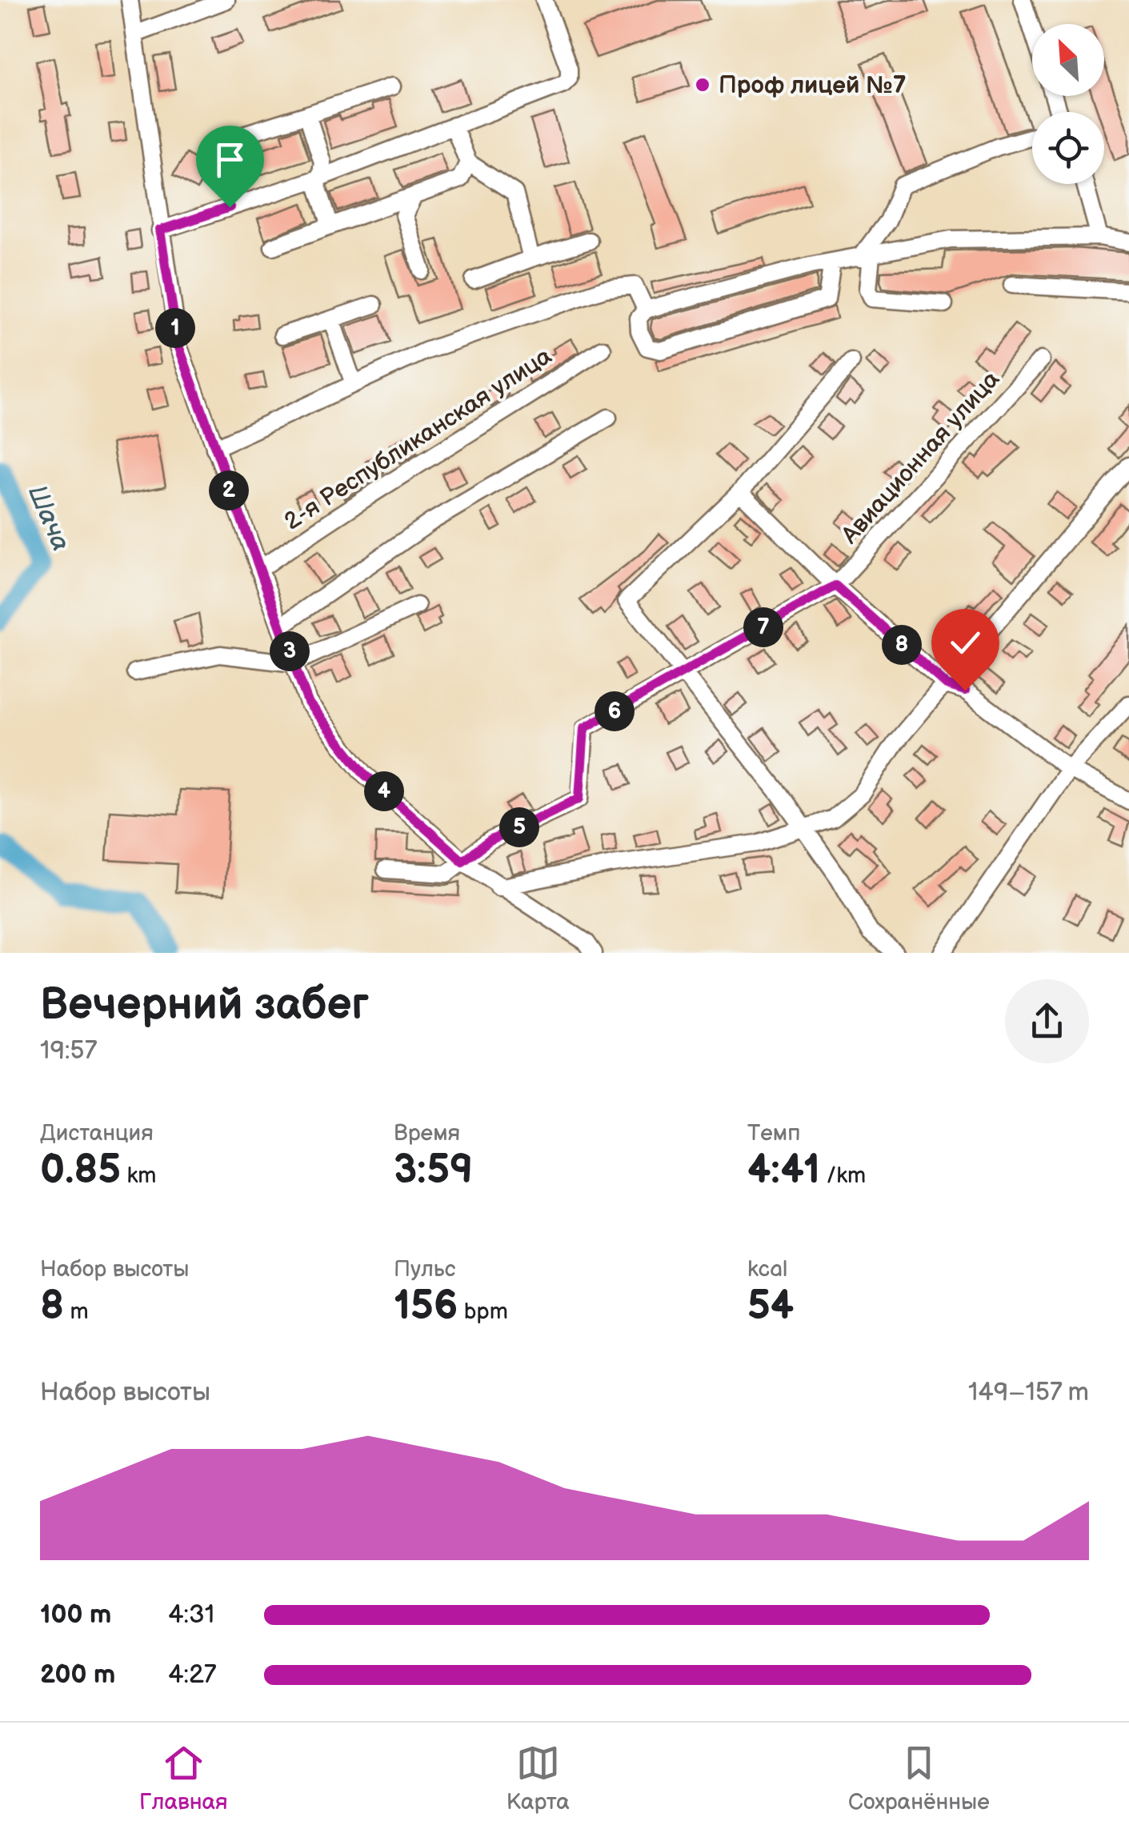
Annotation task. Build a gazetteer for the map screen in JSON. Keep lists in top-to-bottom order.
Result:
{
  "streets": {
    "street": ["2-я Республиканская улица", "Авиационная улица"]
  },
  "water": ["Шача"],
  "places": ["Проф лицей №7"],
  "north": "top left",
  "page": {
    "pins": [
      "1",
      "2",
      "7",
      "8",
      "3",
      "6",
      "4",
      "5"
    ],
    "heading": ["Вечерний забег", "19:57"],
    "stats": [
      ["Дистанция", "0.85 km"],
      ["Время", "3:59"],
      ["Темп", "4:41 /km"],
      ["Набор высоты", "8 m"],
      ["Пульс", "156 bpm"],
      ["kcal", "54"]
    ],
    "chart": ["Набор высоты", "149–157 m"],
    "list": [
      {
        "name": "100 m",
        "note": "4:31"
      },
      {
        "name": "200 m",
        "note": "4:27"
      }
    ],
    "tabs": ["Главная", "Карта", "Сохранённые"]
  }
}
